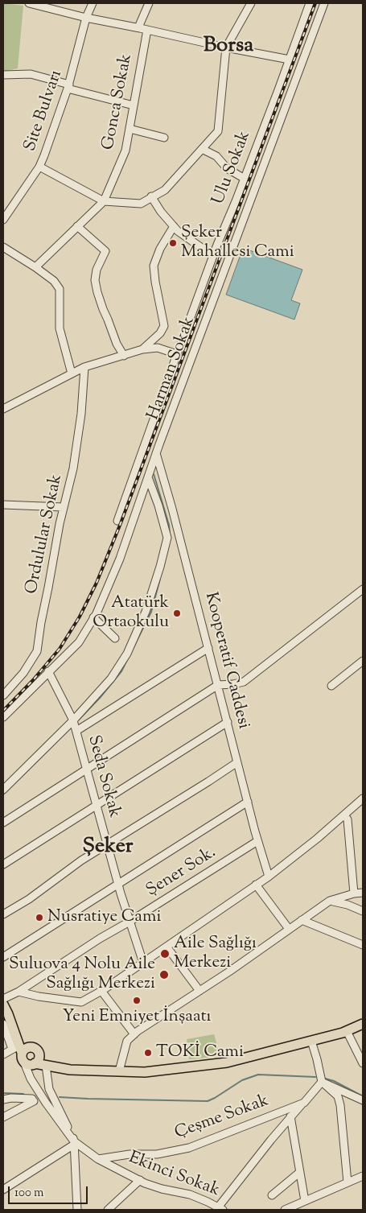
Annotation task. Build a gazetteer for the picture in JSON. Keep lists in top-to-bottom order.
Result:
{
  "streets": {
    "street": [
      "Gonca Sokak",
      "Site Bulvarı",
      "Ulu Sokak",
      "Harman Sokak",
      "Ordulular Sokak",
      "Kooperatif Caddesi",
      "Seda Sokak",
      "Şener Sok.",
      "Çeşme Sokak",
      "Ekinci Sokak"
    ]
  },
  "crossings": [
    ["Harman Sokak", "Kooperatif Caddesi"],
    ["Harman Sokak", "Seda Sokak"],
    ["Kooperatif Caddesi", "Şener Sok."],
    ["Seda Sokak", "Şener Sok."],
    ["Çeşme Sokak", "Ekinci Sokak"]
  ],
  "districts": ["Borsa", "Şeker"],
  "places": [
    "Şeker Mahallesi Cami",
    "Atatürk Ortaokulu",
    "Nusratiye Cami",
    "Aile Sağlığı Merkezi",
    "Suluova 4 Nolu Aile Sağlığı Merkezi",
    "Yeni Emniyet İnşaatı",
    "TOKİ Cami"
  ],
  "scale_bar": "100 m"
}
